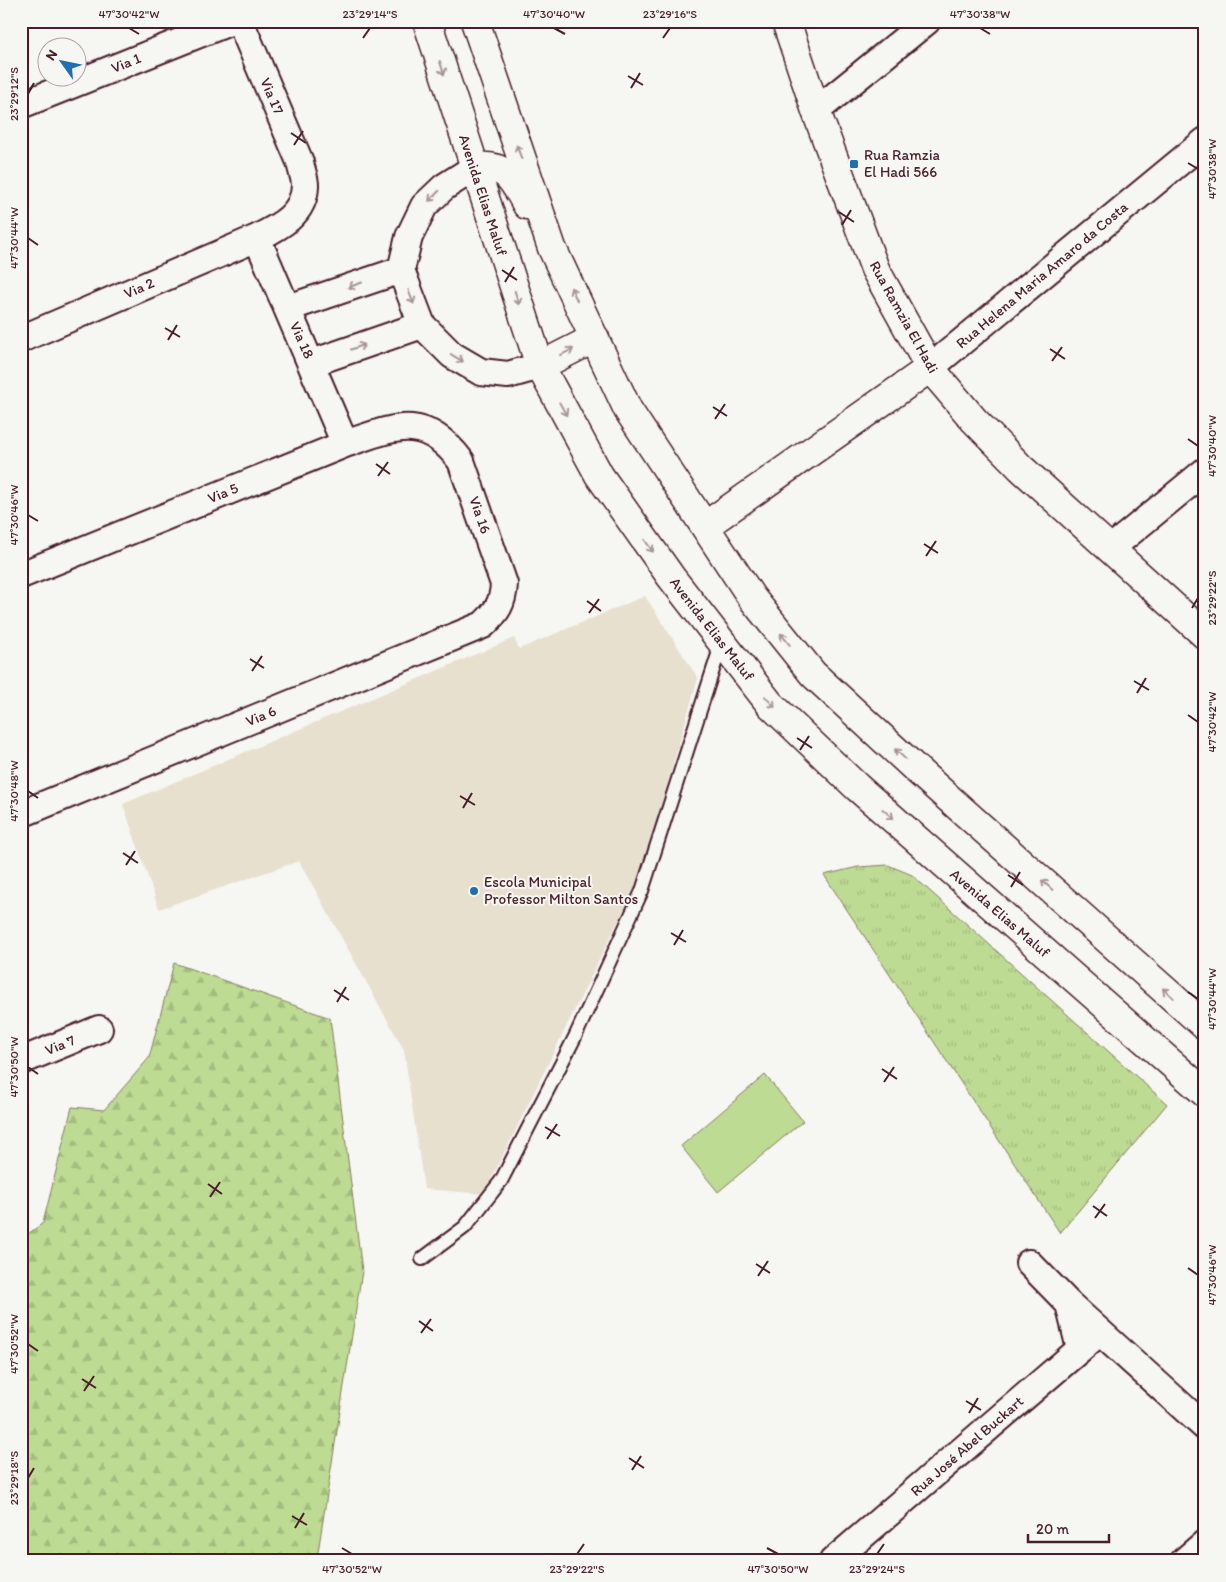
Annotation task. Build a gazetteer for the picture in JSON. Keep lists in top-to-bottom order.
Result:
{
  "streets": {
    "street": [
      "Via 1",
      "Via 17",
      "Avenida Elias Maluf",
      "Rua Helena Maria Amaro da Costa",
      "Via 2",
      "Rua Ramzia El Hadi",
      "Via 18",
      "Via 5",
      "Via 16",
      "Via 6",
      "Via 7",
      "Rua José Abel Buckart"
    ]
  },
  "crossings": [
    ["Via 17", "Via 2"],
    ["Via 17", "Via 18"],
    ["Rua Helena Maria Amaro da Costa", "Rua Ramzia El Hadi"],
    ["Via 2", "Via 18"],
    ["Via 18", "Via 5"],
    ["Via 5", "Via 16"],
    ["Via 16", "Via 6"]
  ],
  "places": {
    "transit": ["Rua Ramzia El Hadi 566"],
    "other": ["Escola Municipal Professor Milton Santos"]
  },
  "scale_bar": "20 m",
  "north": "top left",
  "coordinates": [
    "47°30'42\"W",
    "23°29'14\"S",
    "47°30'40\"W",
    "23°29'16\"S",
    "47°30'38\"W",
    "23°29'12\"S",
    "47°30'44\"W",
    "47°30'46\"W",
    "23°29'22\"S",
    "47°30'48\"W",
    "47°30'50\"W",
    "47°30'52\"W",
    "23°29'18\"S",
    "23°29'24\"S"
  ]
}
